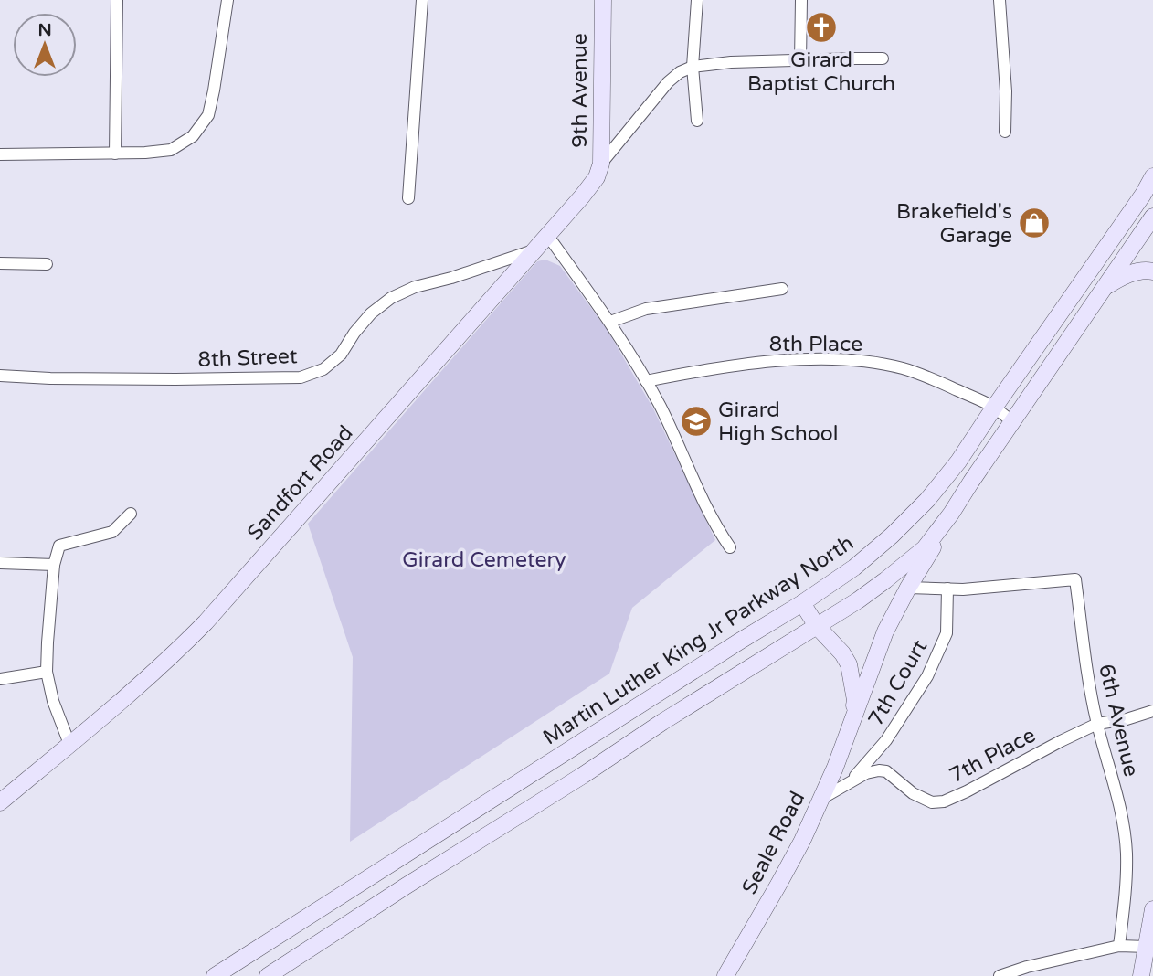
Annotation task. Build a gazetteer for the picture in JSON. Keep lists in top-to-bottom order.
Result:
{
  "streets": {
    "main road": [
      "9th Avenue",
      "Sandfort Road",
      "Martin Luther King Jr Parkway North",
      "Seale Road"
    ],
    "street": [
      "8th Place",
      "8th Street",
      "7th Court",
      "6th Avenue",
      "7th Place"
    ]
  },
  "crossings": [
    ["9th Avenue", "Sandfort Road"],
    ["8th Place", "Martin Luther King Jr Parkway North"],
    ["8th Street", "Sandfort Road"],
    ["Martin Luther King Jr Parkway North", "Seale Road"],
    ["7th Court", "6th Avenue"],
    ["7th Court", "7th Place"],
    ["6th Avenue", "7th Place"],
    ["7th Place", "Seale Road"]
  ],
  "parks": ["Girard Cemetery"],
  "places": {
    "church": ["Girard Baptist Church"],
    "shop": ["Brakefield's Garage"],
    "school or university": ["Girard High School"]
  },
  "north": "top"
}
